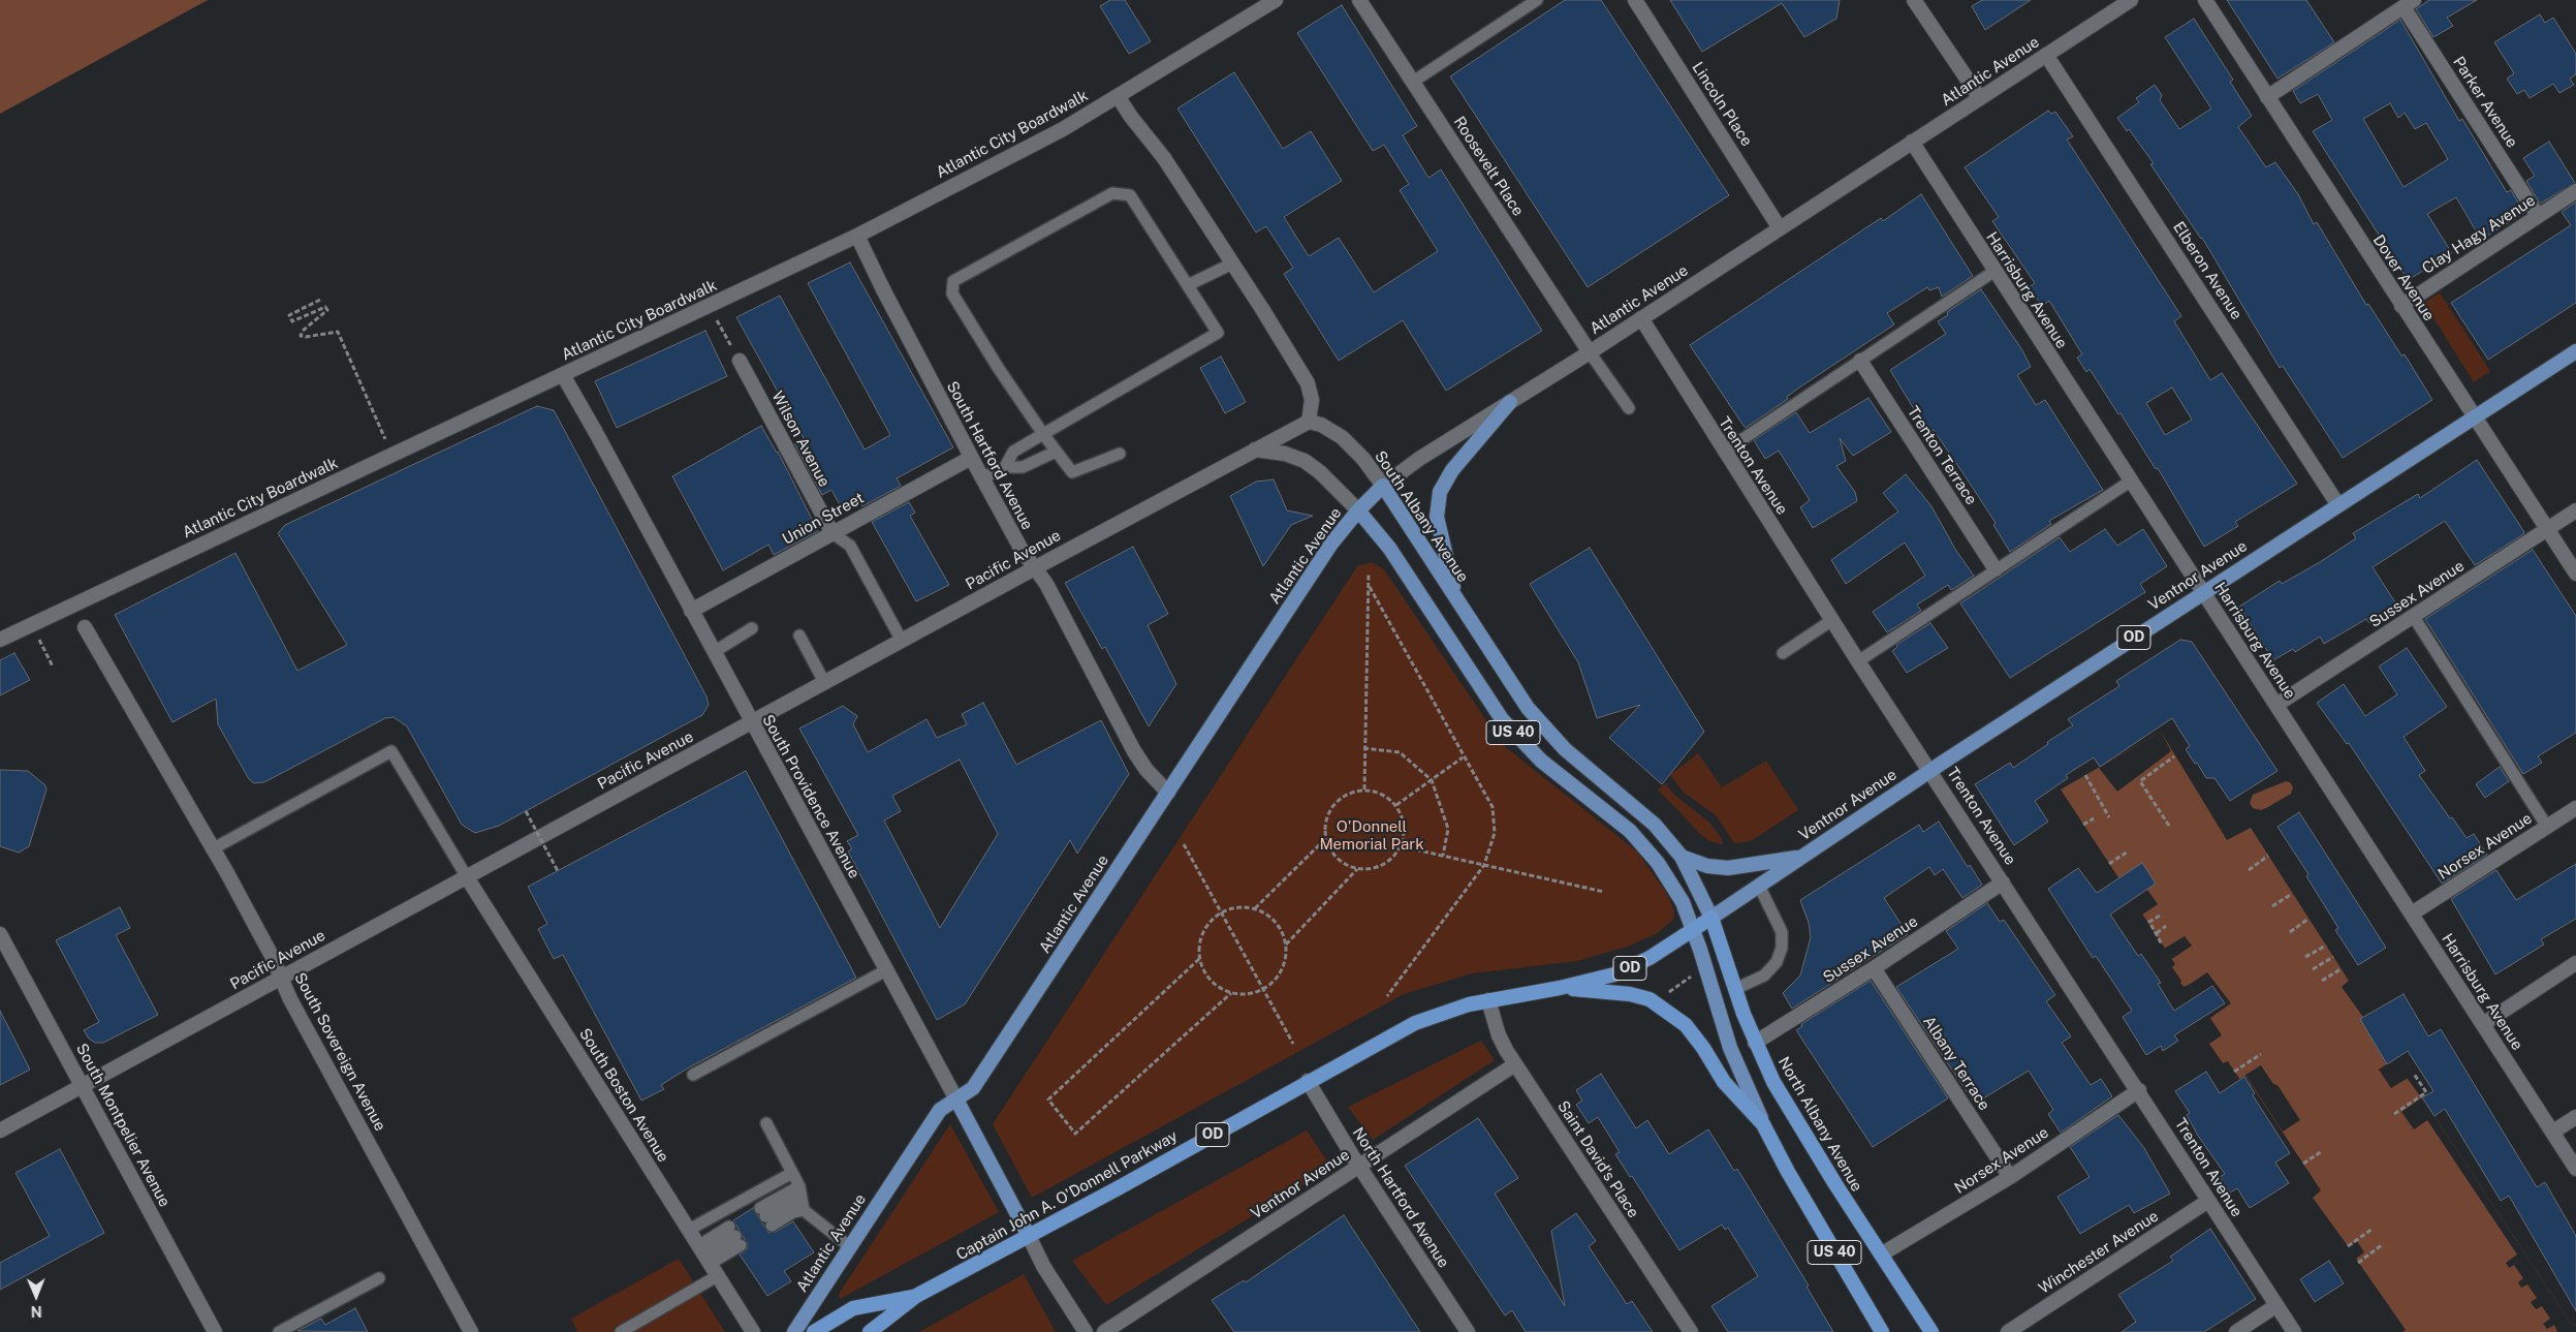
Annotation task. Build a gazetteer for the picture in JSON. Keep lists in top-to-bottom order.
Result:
{
  "streets": {
    "highway": [
      "OD",
      "US 40",
      "North Albany Avenue",
      "Captain John A. O'Donnell Parkway"
    ],
    "main road": [
      "Atlantic Avenue",
      "South Albany Avenue",
      "Ventnor Avenue",
      "South Providence Avenue"
    ],
    "street": [
      "Parker Avenue",
      "Lincoln Place",
      "Atlantic City Boardwalk",
      "Roosevelt Place",
      "Clay Hagy Avenue",
      "Elberon Avenue",
      "Dover Avenue",
      "Harrisburg Avenue",
      "Wilson Avenue",
      "South Hartford Avenue",
      "Trenton Terrace",
      "Trenton Avenue",
      "Union Street",
      "Pacific Avenue",
      "Sussex Avenue",
      "Norsex Avenue",
      "South Sovereign Avenue",
      "Albany Terrace",
      "South Boston Avenue",
      "South Montpelier Avenue",
      "Saint David's Place",
      "North Hartford Avenue",
      "Winchester Avenue"
    ]
  },
  "crossings": [
    ["Atlantic Avenue", "Lincoln Place"],
    ["Atlantic Avenue", "Roosevelt Place"],
    ["Atlantic Avenue", "Elberon Avenue"],
    ["Atlantic Avenue", "Harrisburg Avenue"],
    ["Atlantic Avenue", "South Hartford Avenue"],
    ["Atlantic Avenue", "Trenton Avenue"],
    ["Atlantic Avenue", "South Albany Avenue"],
    ["Atlantic Avenue", "US 40"],
    ["Atlantic Avenue", "South Providence Avenue"],
    ["Parker Avenue", "Clay Hagy Avenue"],
    ["Atlantic City Boardwalk", "South Hartford Avenue"],
    ["Atlantic City Boardwalk", "South Providence Avenue"],
    ["Clay Hagy Avenue", "Dover Avenue"],
    ["Elberon Avenue", "Ventnor Avenue"],
    ["Dover Avenue", "Ventnor Avenue"],
    ["Dover Avenue", "Sussex Avenue"],
    ["Harrisburg Avenue", "Ventnor Avenue"],
    ["Harrisburg Avenue", "Sussex Avenue"],
    ["Harrisburg Avenue", "Norsex Avenue"],
    ["Wilson Avenue", "Union Street"],
    ["South Hartford Avenue", "Union Street"],
    ["South Hartford Avenue", "Pacific Avenue"],
    ["Trenton Avenue", "Ventnor Avenue"],
    ["Trenton Avenue", "Sussex Avenue"],
    ["Trenton Avenue", "Norsex Avenue"],
    ["Trenton Avenue", "Winchester Avenue"],
    ["South Albany Avenue", "Pacific Avenue"],
    ["South Albany Avenue", "Ventnor Avenue"],
    ["South Albany Avenue", "North Albany Avenue"],
    ["South Albany Avenue", "Captain John A. O'Donnell Parkway"],
    ["Union Street", "South Providence Avenue"],
    ["Pacific Avenue", "South Providence Avenue"],
    ["Pacific Avenue", "South Sovereign Avenue"],
    ["Pacific Avenue", "South Boston Avenue"],
    ["Pacific Avenue", "South Montpelier Avenue"],
    ["Ventnor Avenue", "North Albany Avenue"],
    ["Ventnor Avenue", "Saint David's Place"],
    ["Ventnor Avenue", "Captain John A. O'Donnell Parkway"],
    ["Ventnor Avenue", "North Hartford Avenue"],
    ["Sussex Avenue", "Albany Terrace"],
    ["Sussex Avenue", "North Albany Avenue"],
    ["US 40", "Captain John A. O'Donnell Parkway"],
    ["South Providence Avenue", "Captain John A. O'Donnell Parkway"],
    ["Norsex Avenue", "Albany Terrace"],
    ["Norsex Avenue", "North Albany Avenue"],
    ["North Albany Avenue", "Captain John A. O'Donnell Parkway"],
    ["Saint David's Place", "Captain John A. O'Donnell Parkway"],
    ["Captain John A. O'Donnell Parkway", "North Hartford Avenue"]
  ],
  "parks": ["O'Donnell Memorial Park"],
  "north": "bottom"
}
